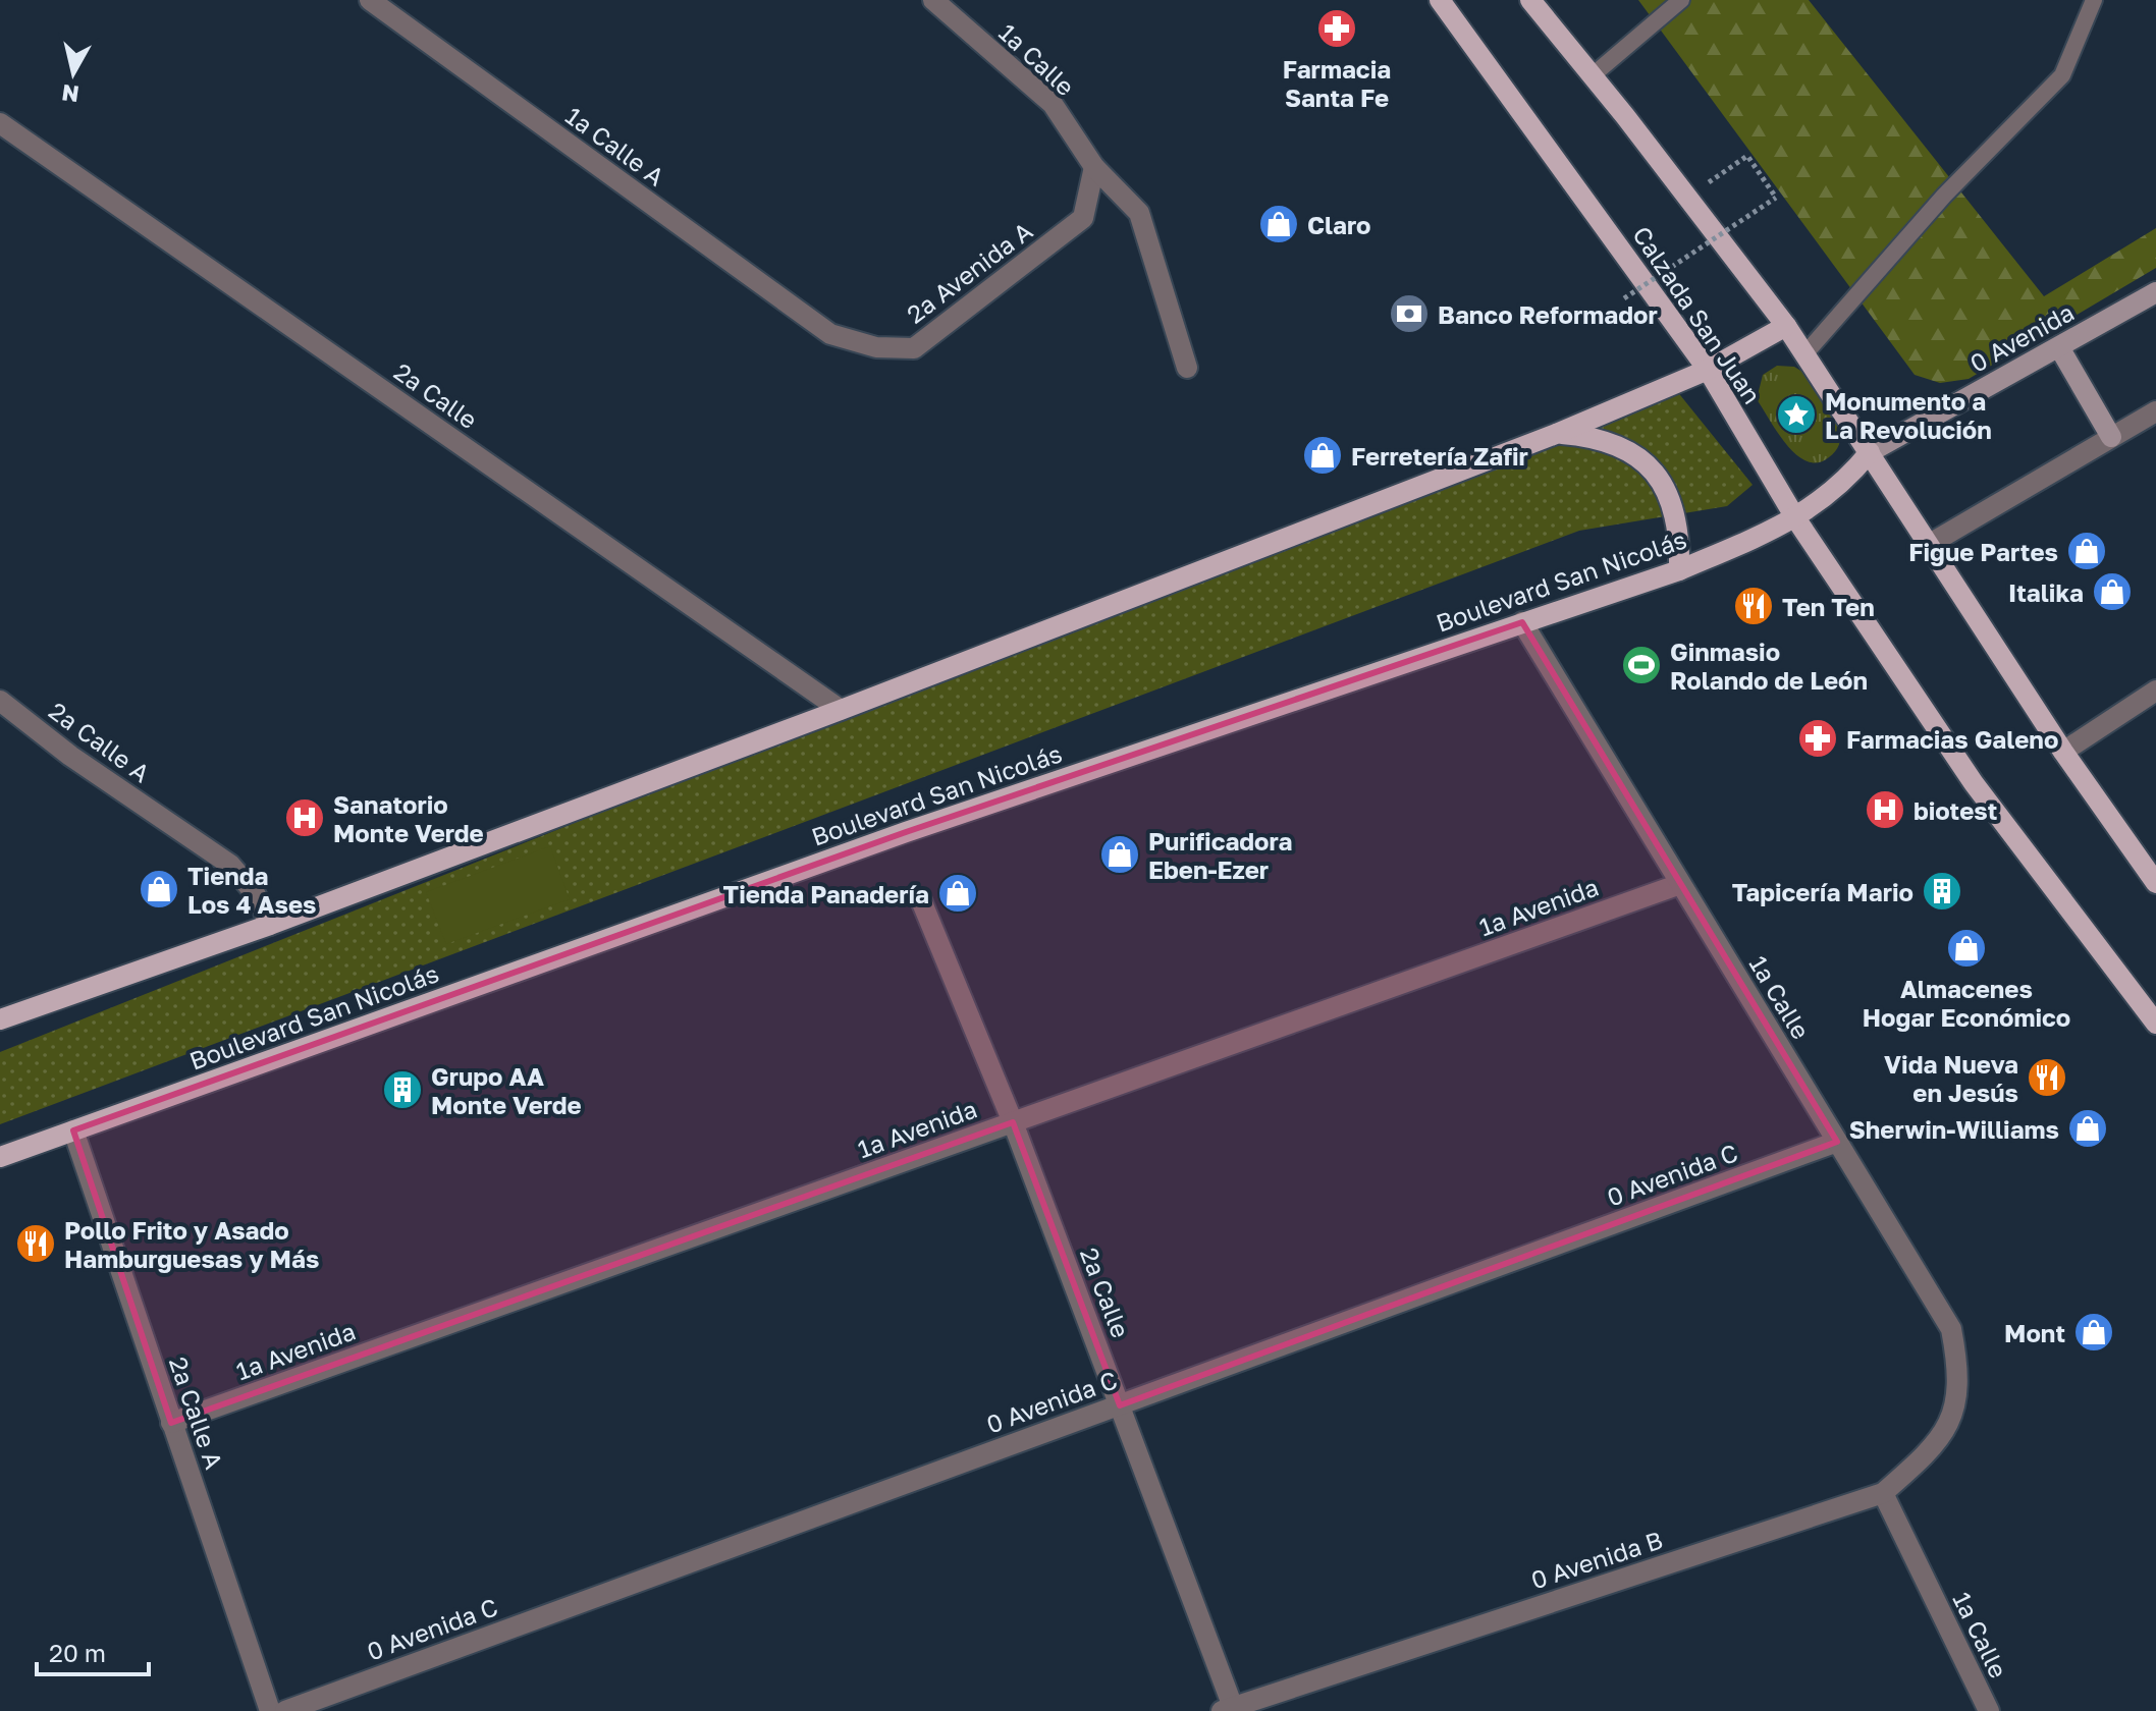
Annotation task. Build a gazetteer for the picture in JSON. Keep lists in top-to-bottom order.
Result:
{
  "streets": {
    "main road": ["Calzada San Juan", "Boulevard San Nicolás"],
    "street": [
      "1a Calle",
      "1a Calle A",
      "2a Avenida A",
      "0 Avenida",
      "2a Calle",
      "2a Calle A",
      "1a Avenida",
      "0 Avenida C",
      "0 Avenida B"
    ]
  },
  "crossings": [
    ["1a Calle", "2a Avenida A"],
    ["1a Calle", "Boulevard San Nicolás"],
    ["1a Calle", "1a Avenida"],
    ["1a Calle", "0 Avenida C"],
    ["1a Calle", "0 Avenida B"],
    ["1a Calle A", "2a Avenida A"],
    ["Calzada San Juan", "Boulevard San Nicolás"],
    ["0 Avenida", "Boulevard San Nicolás"],
    ["2a Calle", "1a Avenida"],
    ["2a Calle", "0 Avenida C"],
    ["2a Calle", "0 Avenida B"],
    ["Boulevard San Nicolás", "2a Calle A"],
    ["2a Calle A", "1a Avenida"]
  ],
  "places": {
    "pharmacy": ["Farmacia Santa Fe", "Farmacias Galeno"],
    "shop": [
      "Claro",
      "Ferretería Zafir",
      "Figue Partes",
      "Italika",
      "Purificadora Eben-Ezer",
      "Tienda Los 4 Ases",
      "Tienda Panadería",
      "Almacenes Hogar Económico",
      "Sherwin-Williams",
      "Mont"
    ],
    "bank": ["Banco Reformador"],
    "place": ["Monumento a La Revolución"],
    "restaurant": ["Ten Ten", "Vida Nueva en Jesús", "Pollo Frito y Asado Hamburguesas y Más"],
    "sports": ["Ginmasio Rolando de León"],
    "hospital": ["biotest", "Sanatorio Monte Verde"],
    "building": ["Tapicería Mario", "Grupo AA Monte Verde"]
  },
  "scale_bar": "20 m",
  "north": "bottom"
}
